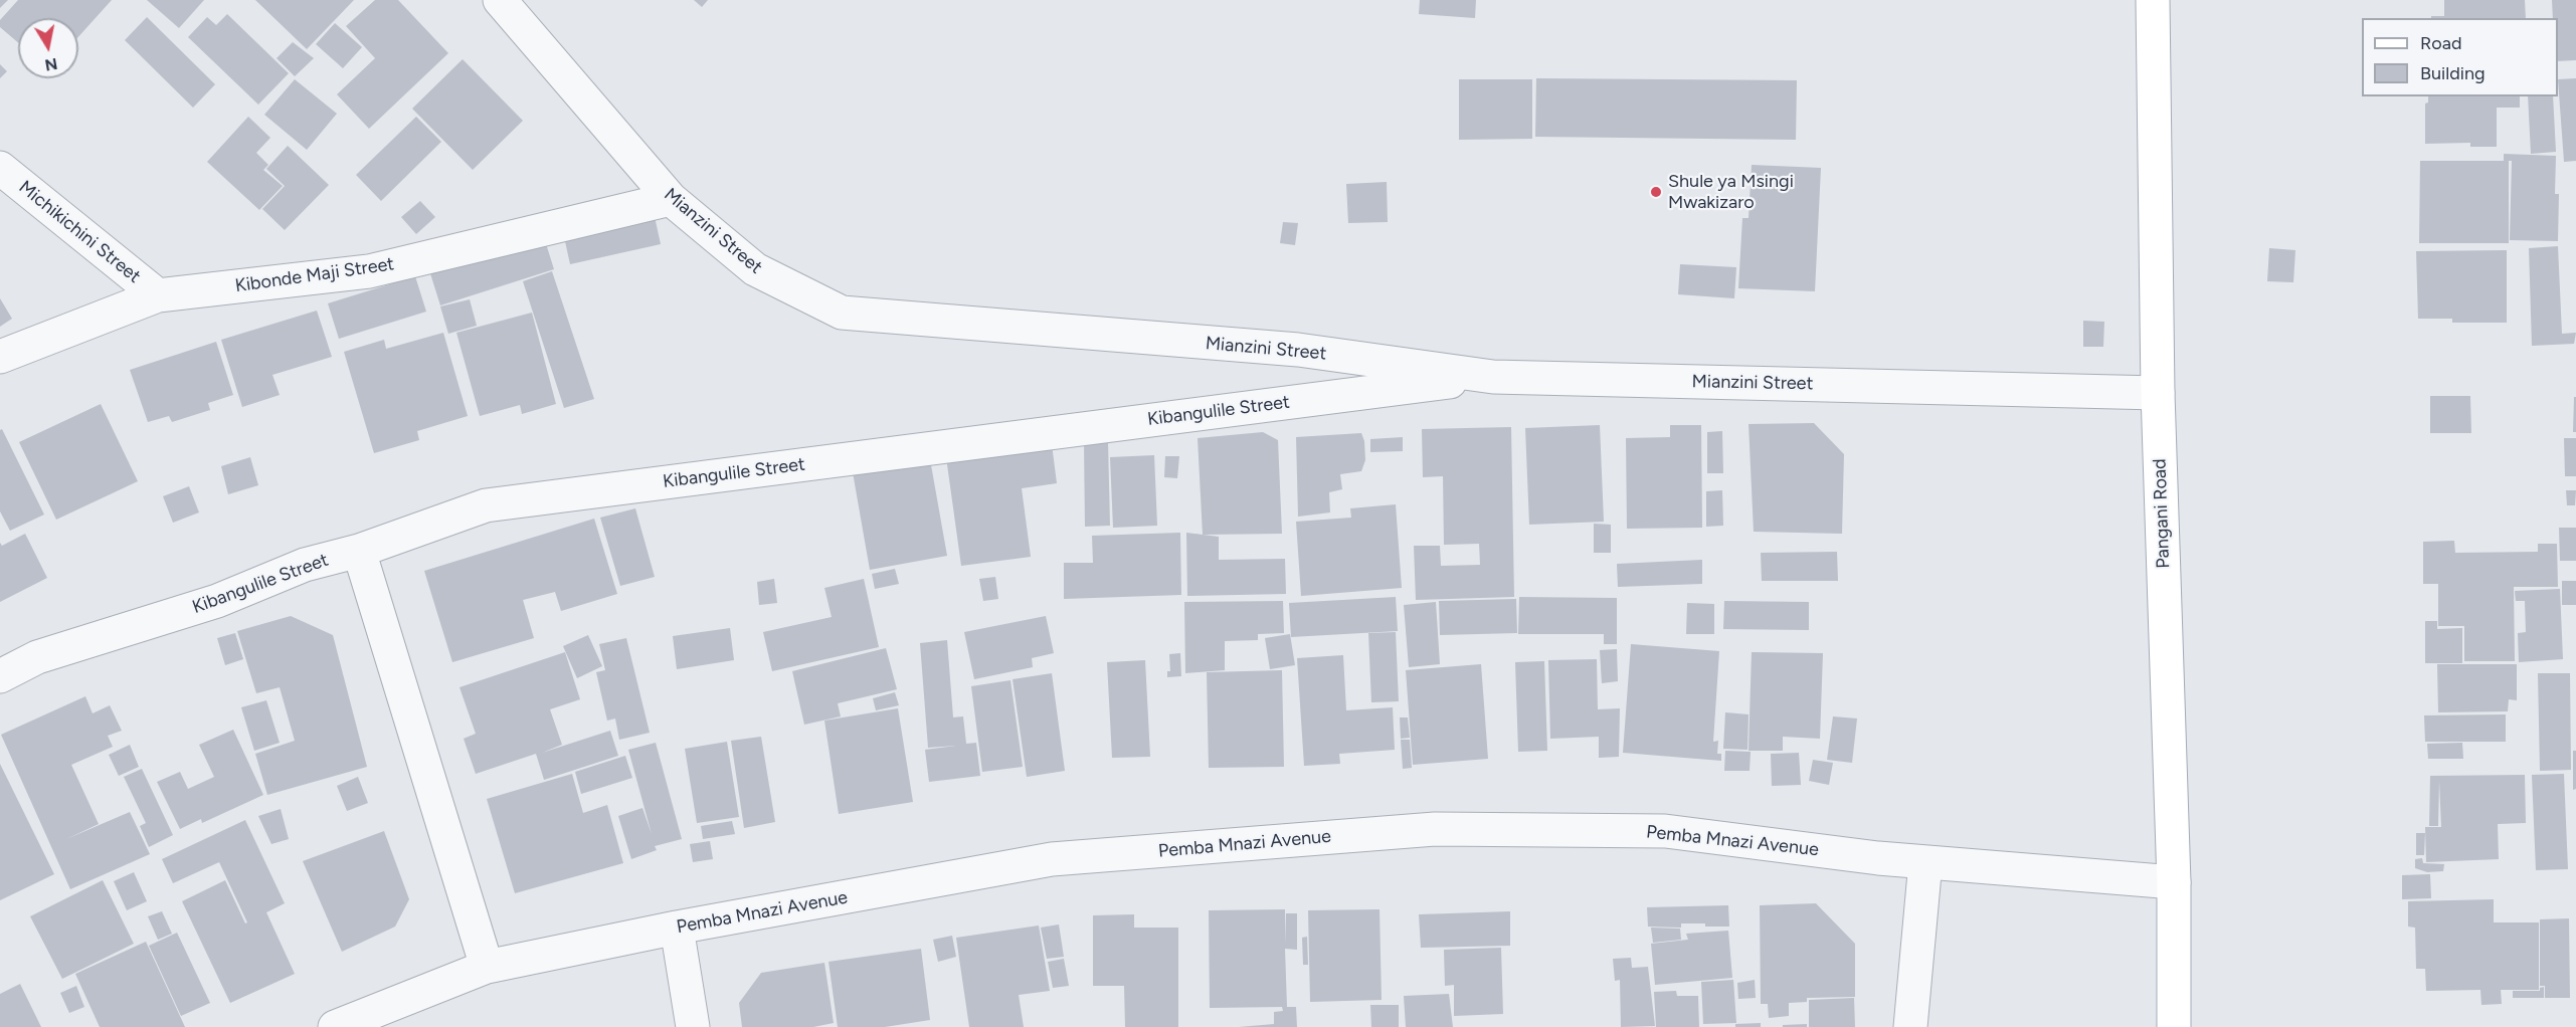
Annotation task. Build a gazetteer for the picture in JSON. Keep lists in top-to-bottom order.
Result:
{
  "streets": {
    "main road": ["Pangani Road"],
    "street": [
      "Mianzini Street",
      "Michikichini Street",
      "Kibonde Maji Street",
      "Kibangulile Street",
      "Pemba Mnazi Avenue"
    ]
  },
  "crossings": [
    ["Mianzini Street", "Kibonde Maji Street"],
    ["Mianzini Street", "Kibangulile Street"],
    ["Mianzini Street", "Pangani Road"],
    ["Michikichini Street", "Kibonde Maji Street"],
    ["Pangani Road", "Pemba Mnazi Avenue"]
  ],
  "places": ["Shule ya Msingi Mwakizaro"],
  "legend": ["Road", "Building"],
  "north": "bottom"
}
